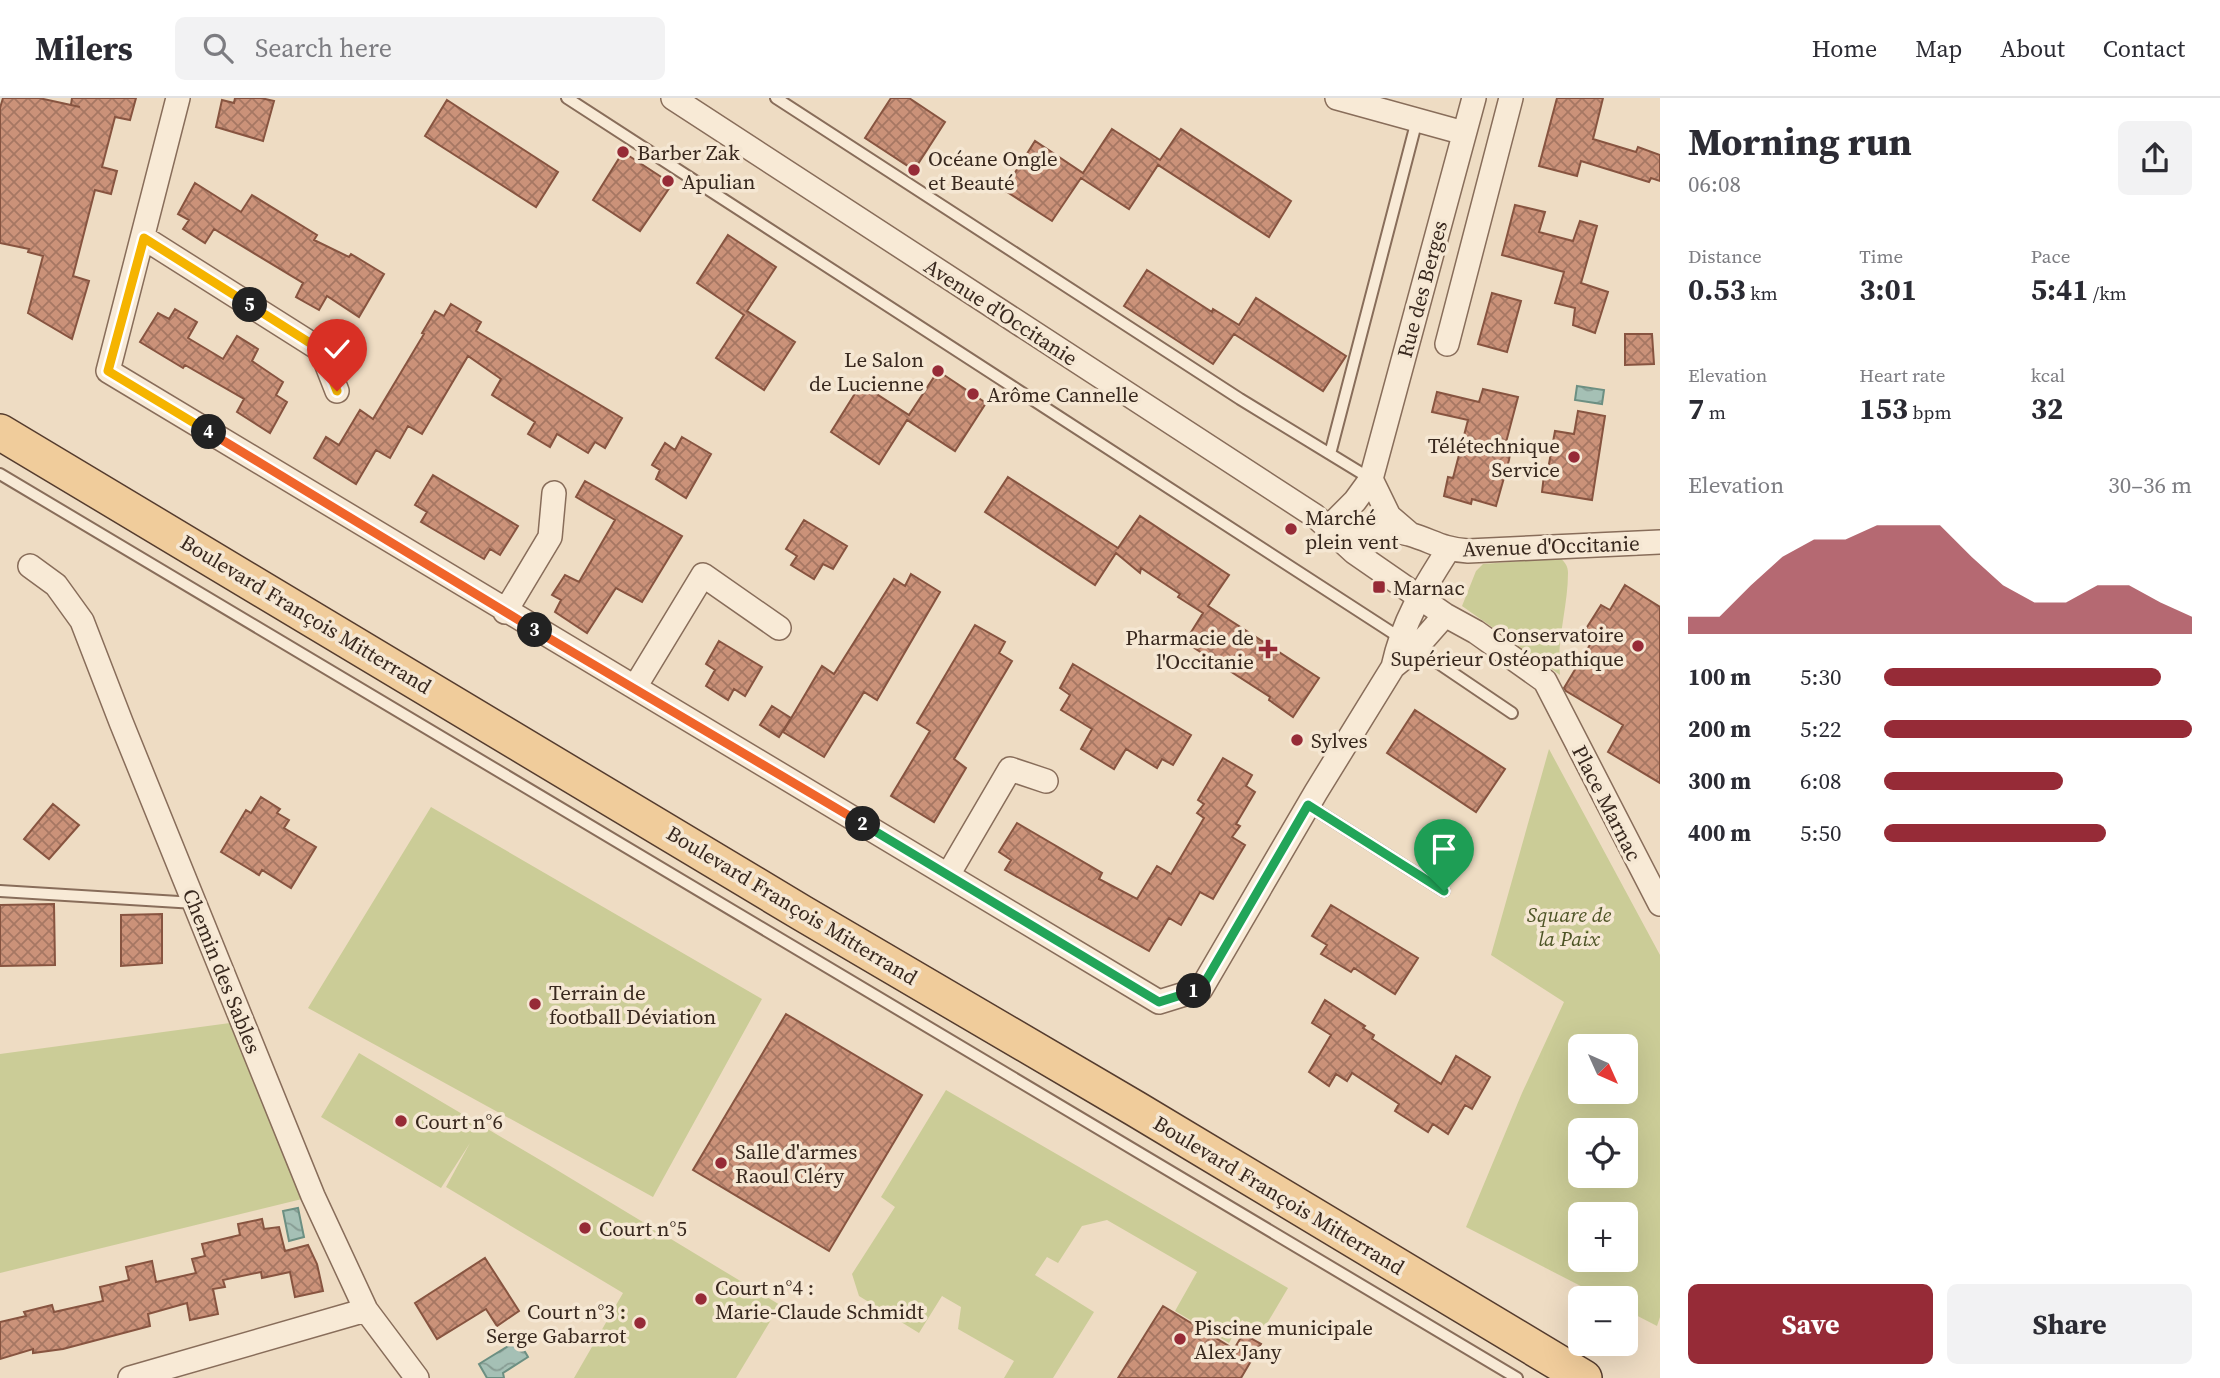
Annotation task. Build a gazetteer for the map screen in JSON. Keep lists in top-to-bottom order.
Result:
{
  "streets": {
    "main road": ["Boulevard François Mitterrand"],
    "street": [
      "Rue des Berges",
      "Avenue d'Occitanie",
      "Place Marnac",
      "Chemin des Sables"
    ]
  },
  "crossings": [
    ["Rue des Berges", "Avenue d'Occitanie"],
    ["Avenue d'Occitanie", "Place Marnac"]
  ],
  "parks": ["Square de la Paix"],
  "places": {
    "other": [
      "Barber Zak",
      "Océane Ongle et Beauté",
      "Apulian",
      "Le Salon de Lucienne",
      "Arôme Cannelle",
      "Télétechnique Service",
      "Marché plein vent",
      "Conservatoire Supérieur Ostéopathique",
      "Sylves",
      "Terrain de football Déviation",
      "Court n°6",
      "Salle d'armes Raoul Cléry",
      "Court n°5",
      "Court n°4 : Marie-Claude Schmidt",
      "Court n°3 : Serge Gabarrot",
      "Piscine municipale Alex Jany"
    ],
    "transit": ["Marnac"],
    "health": ["Pharmacie de l'Occitanie"]
  },
  "north": "bottom right",
  "page": {
    "header": "Milers",
    "search": "Search here",
    "nav": [
      "Home",
      "Map",
      "About",
      "Contact"
    ],
    "heading": ["Morning run", "06:08"],
    "stats": [
      ["Distance", "0.53 km"],
      ["Time", "3:01"],
      ["Pace", "5:41 /km"],
      ["Elevation", "7 m"],
      ["Heart rate", "153 bpm"],
      ["kcal", "32"]
    ],
    "pins": [
      "5",
      "4",
      "3",
      "2",
      "1"
    ],
    "chart": ["Elevation", "30–36 m"],
    "list": [
      {
        "name": "100 m",
        "note": "5:30"
      },
      {
        "name": "200 m",
        "note": "5:22"
      },
      {
        "name": "300 m",
        "note": "6:08"
      },
      {
        "name": "400 m",
        "note": "5:50"
      }
    ],
    "map_buttons": ["+", "−"],
    "buttons": ["Save", "Share"]
  }
}
